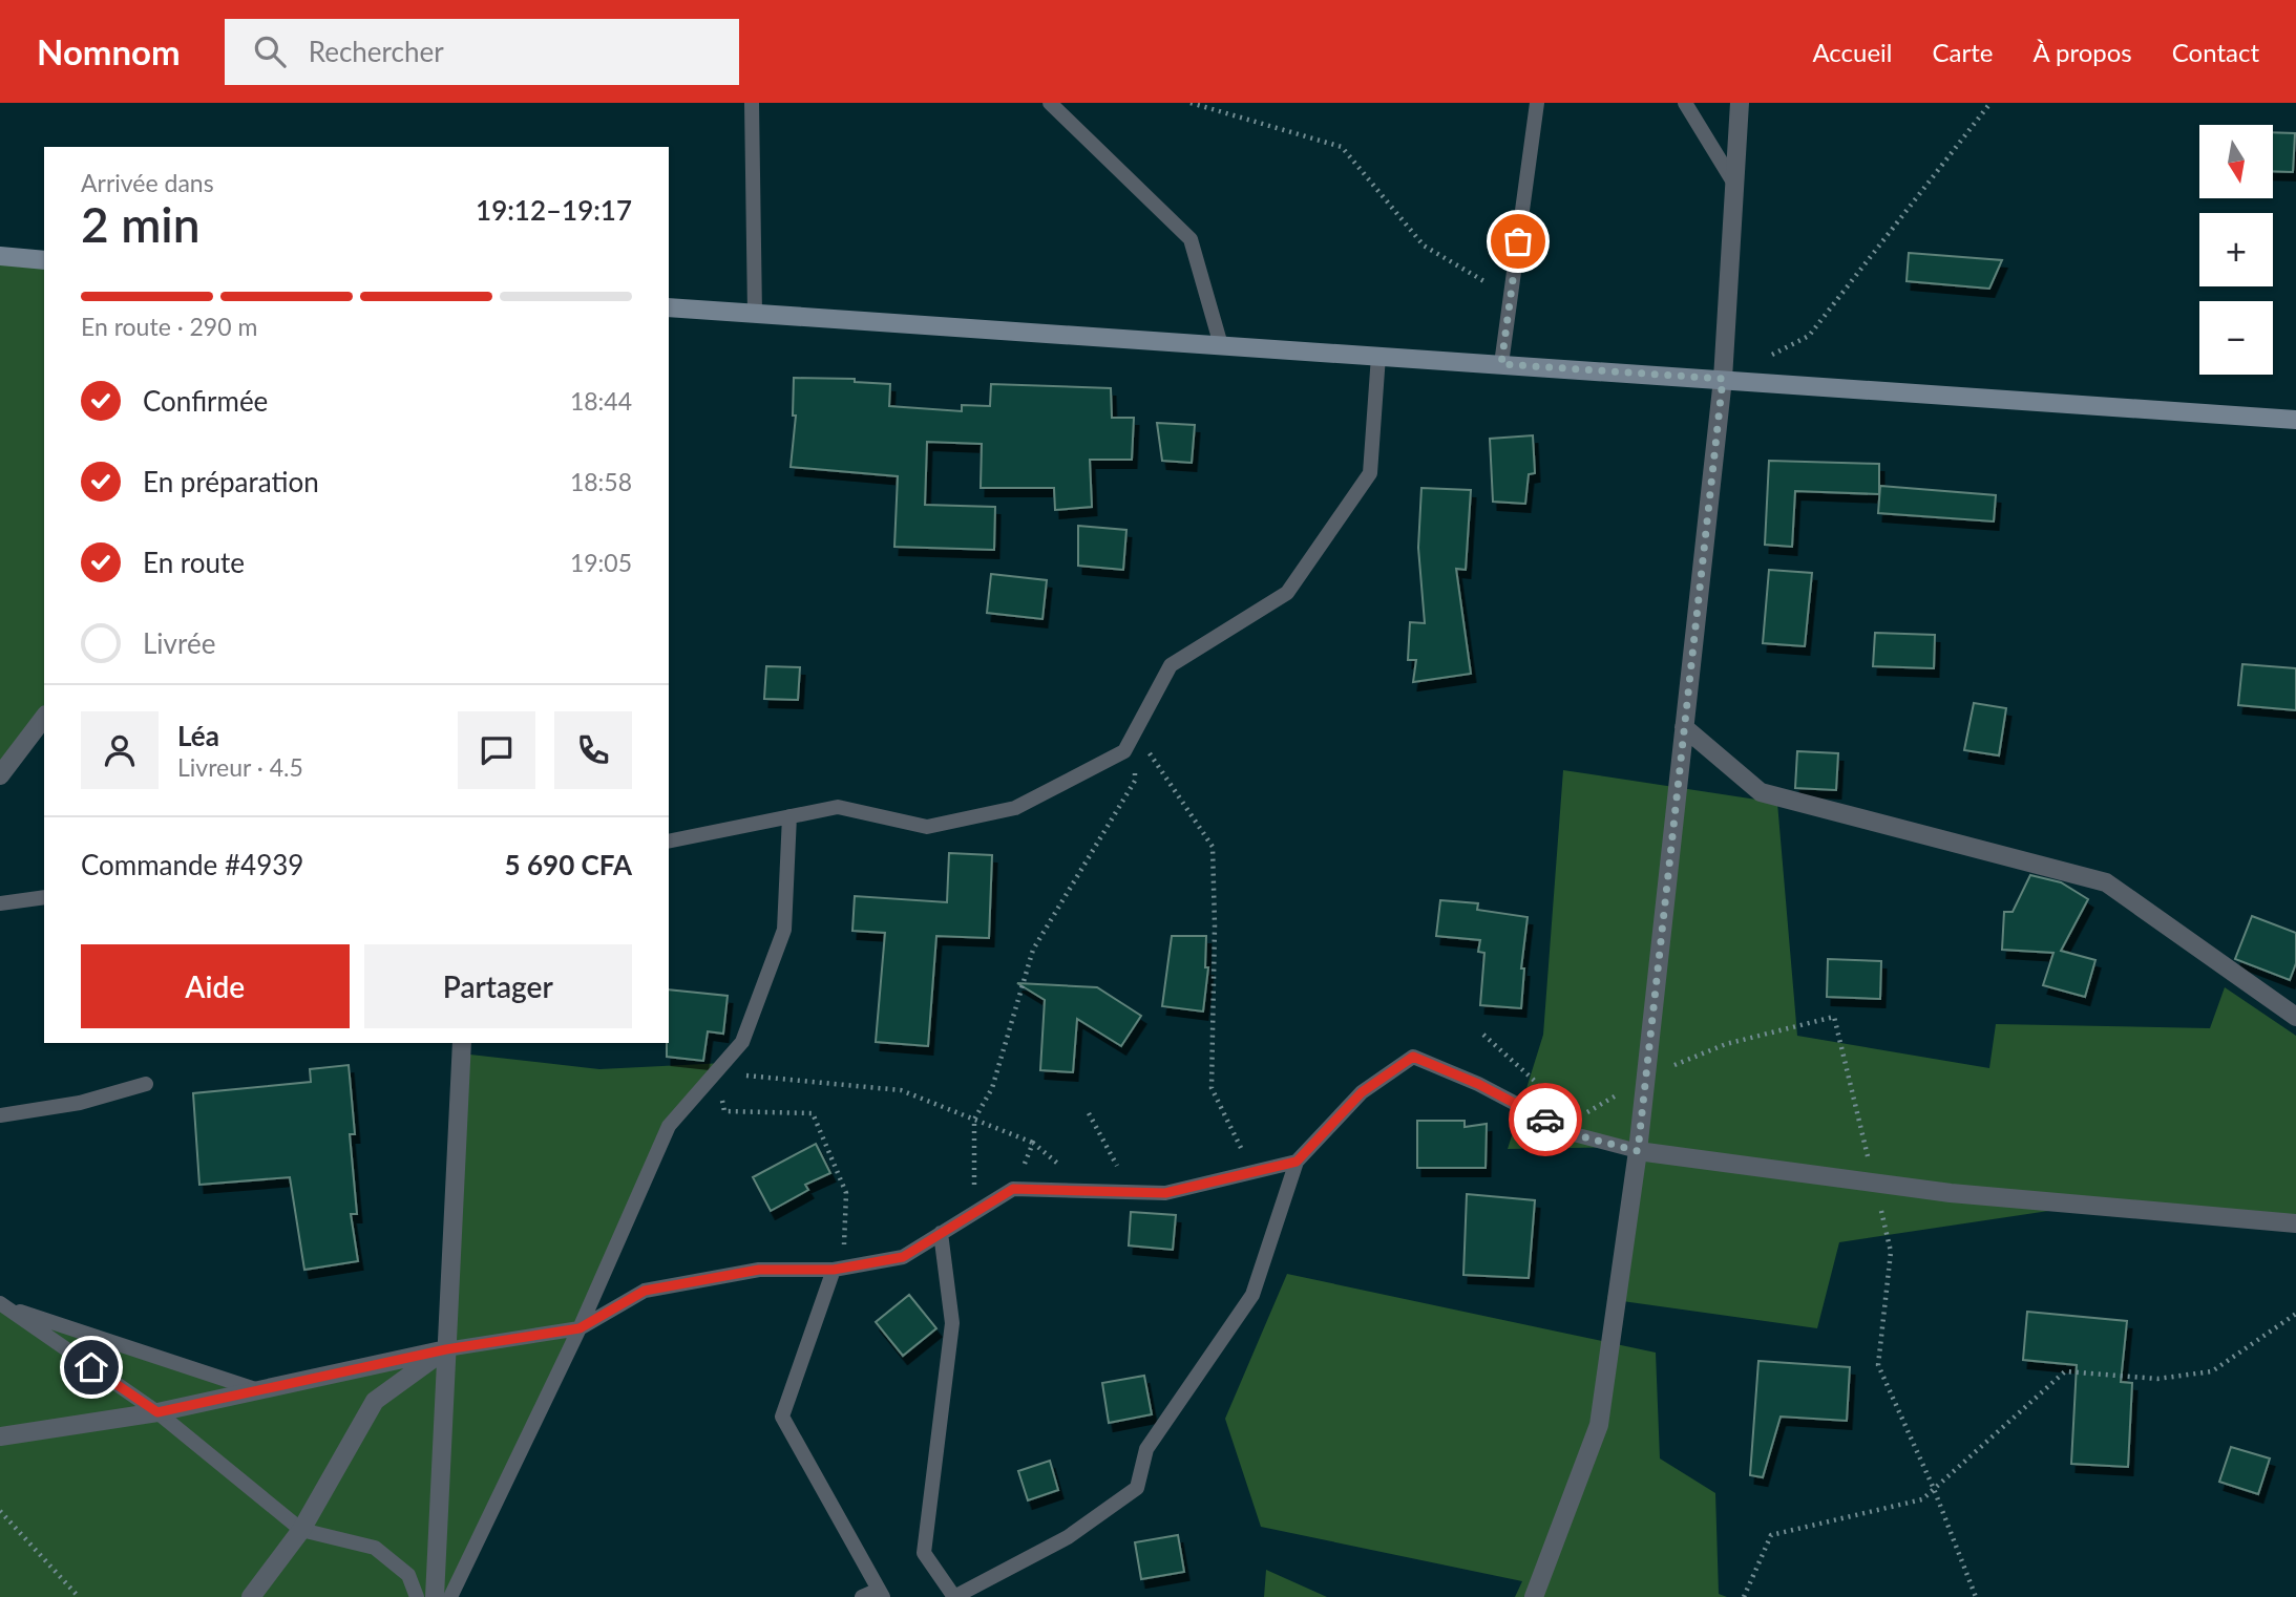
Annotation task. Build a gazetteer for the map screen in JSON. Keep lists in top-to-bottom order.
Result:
{
  "north": "bottom",
  "page": {
    "header": "Nomnom",
    "search": "Rechercher",
    "nav": [
      "Accueil",
      "Carte",
      "À propos",
      "Contact"
    ],
    "map_buttons": ["+", "−"],
    "heading": ["2 min", "Arrivée dans", "19:12–19:17"],
    "panel": [
      "Léa",
      "Livreur · 4.5",
      "Commande #4939",
      "5 690 CFA"
    ],
    "bar": "En route · 290 m",
    "list": [
      ["Confirmée", "18:44"],
      ["En préparation", "18:58"],
      ["En route", "19:05"],
      "Livrée"
    ],
    "buttons": ["Aide", "Partager"]
  }
}
